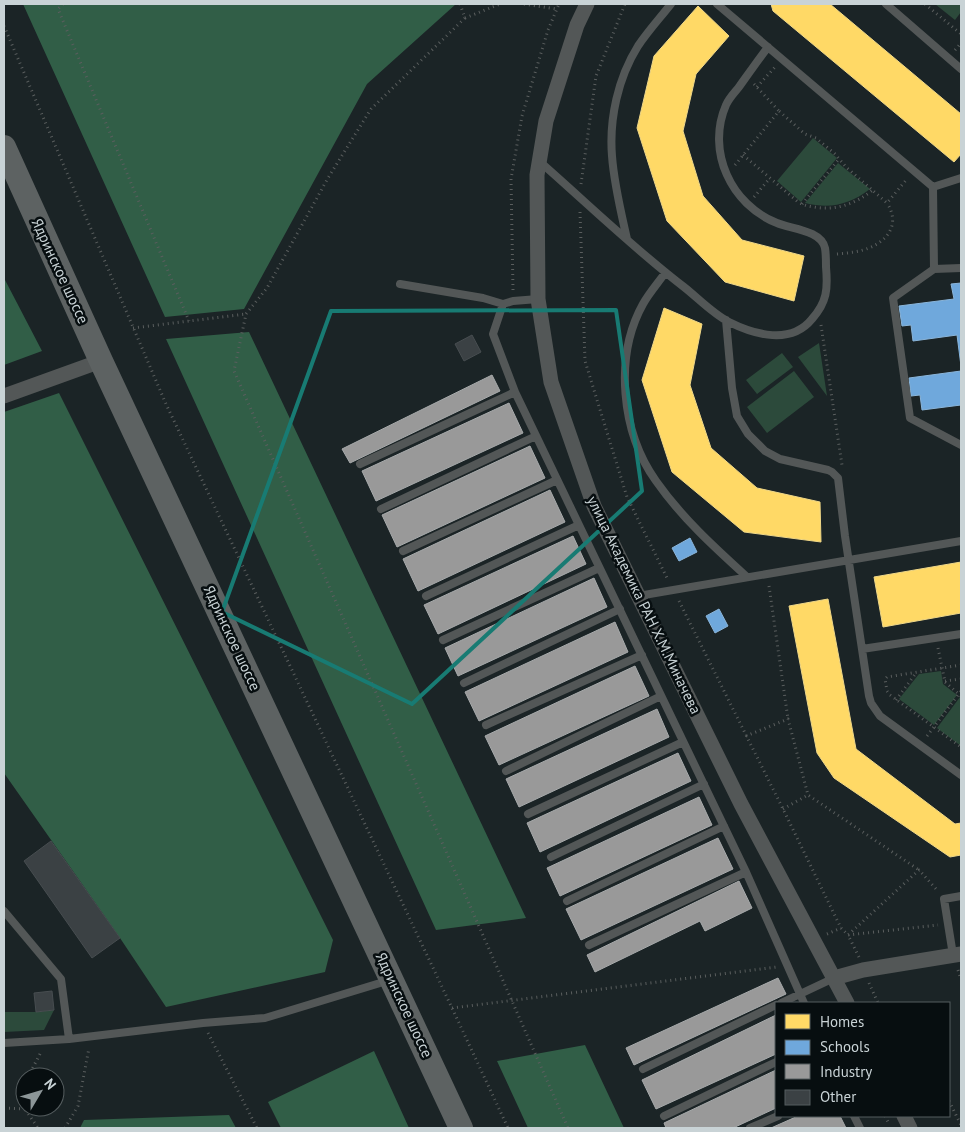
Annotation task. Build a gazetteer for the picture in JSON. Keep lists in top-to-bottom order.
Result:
{
  "streets": {
    "main road": ["Ядринское шоссе"],
    "street": ["улица Академика РАН Х.М.Миначева"]
  },
  "legend": [
    "Homes",
    "Schools",
    "Industry",
    "Other"
  ],
  "north": "top right"
}
